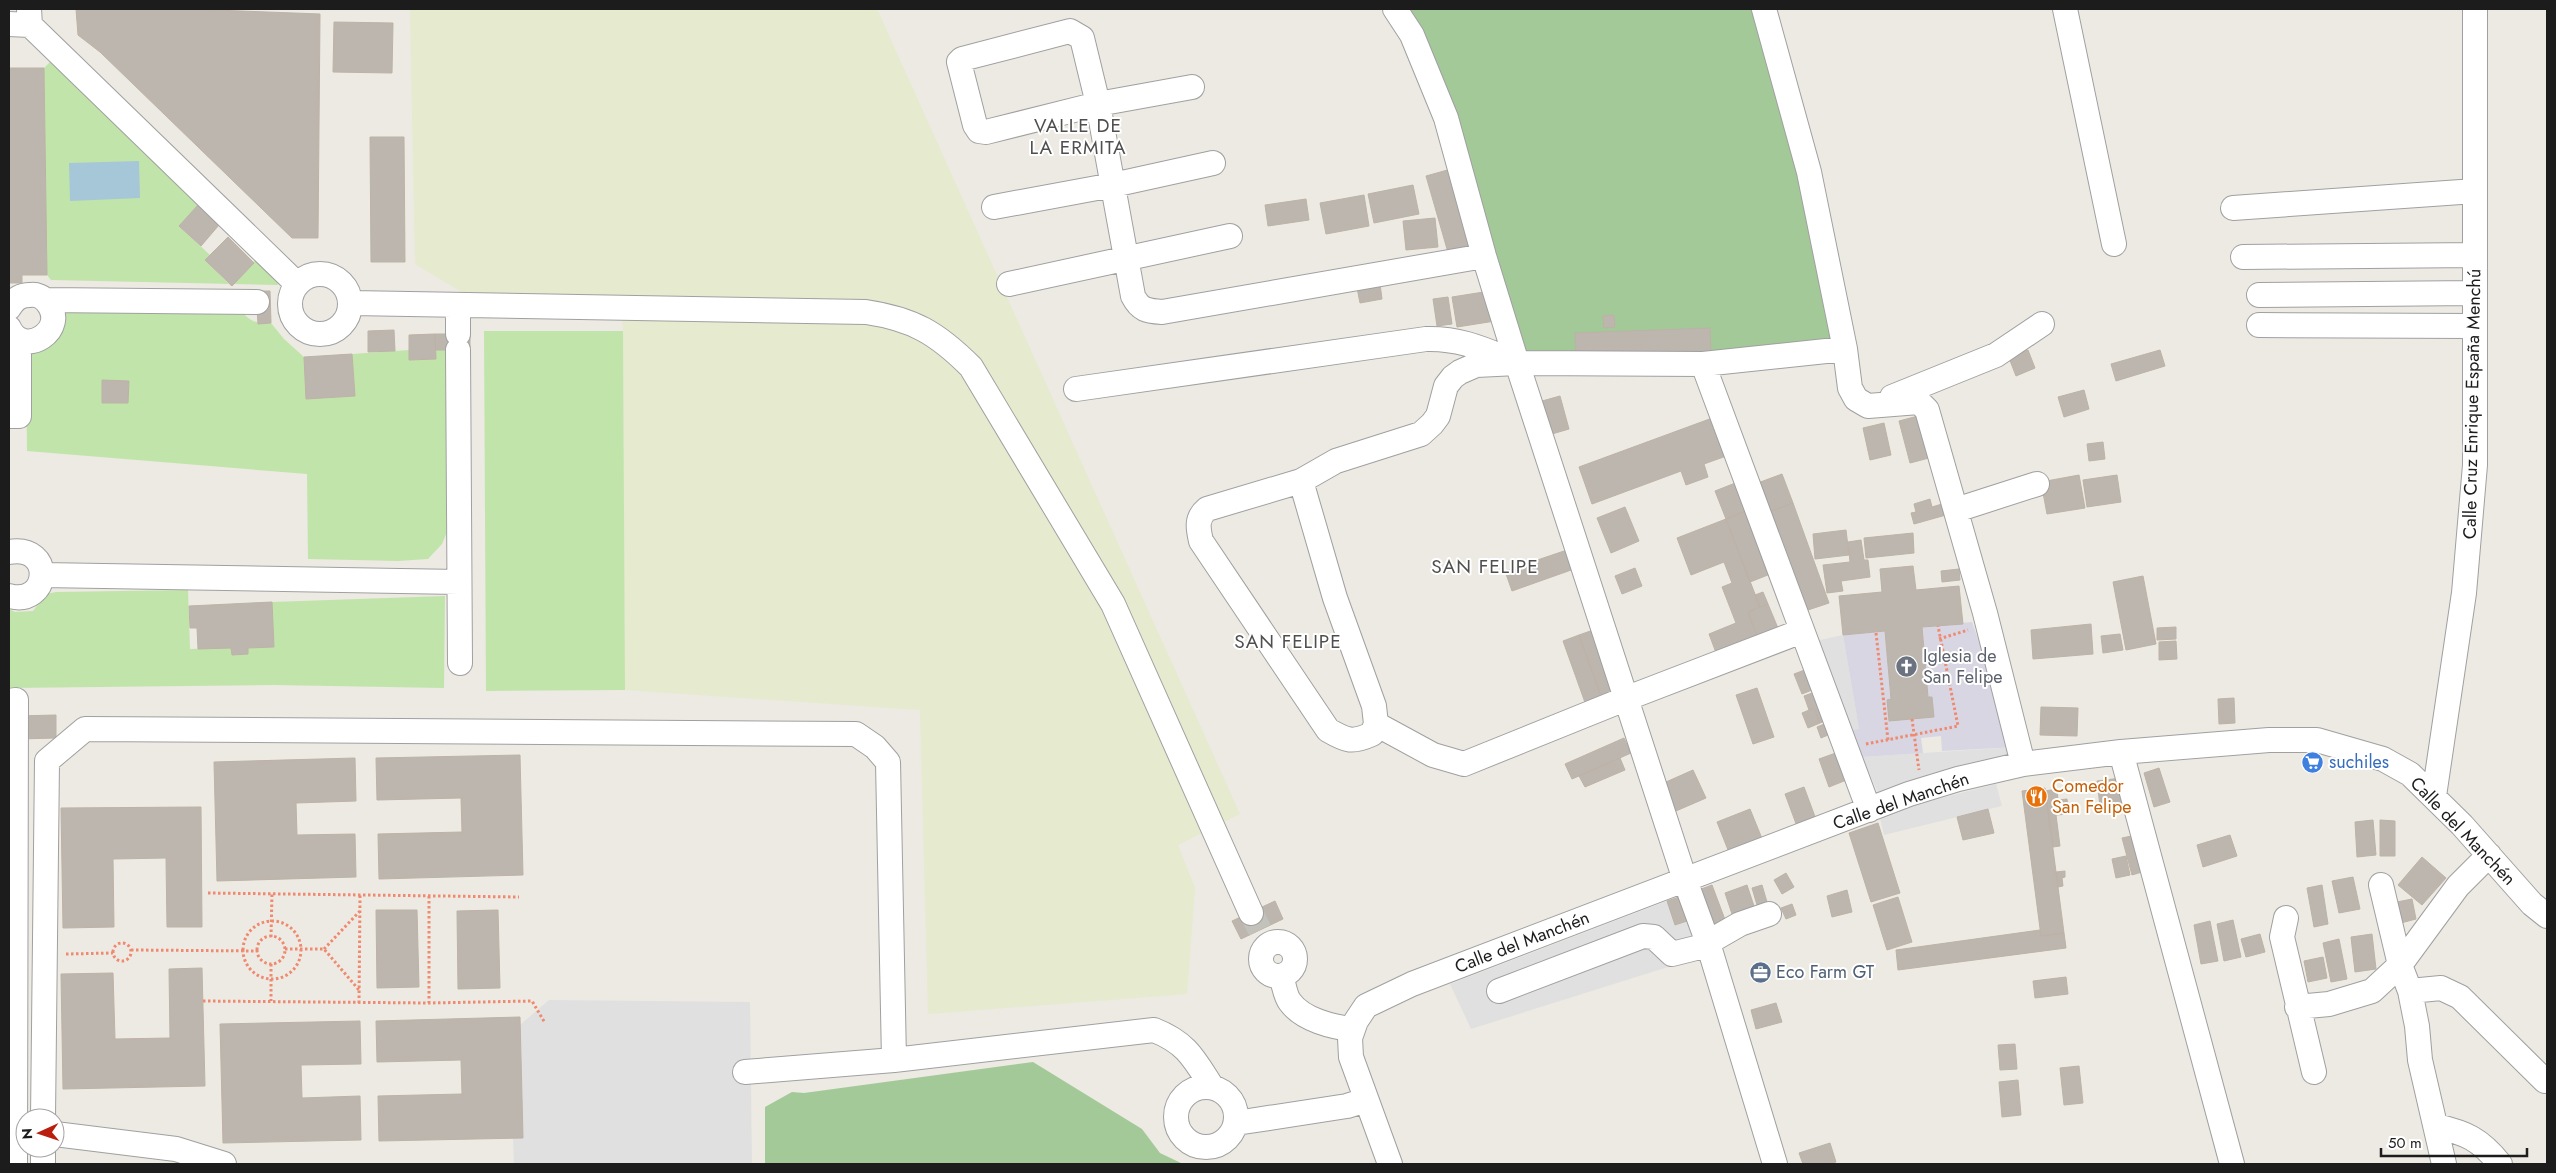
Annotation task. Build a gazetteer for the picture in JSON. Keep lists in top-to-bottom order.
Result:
{
  "streets": {
    "street": ["Calle Cruz Enrique España Menchú", "Calle del Manchén"]
  },
  "crossings": [
    ["Calle Cruz Enrique España Menchú", "Calle del Manchén"]
  ],
  "districts": ["VALLE DE LA ERMITA", "SAN FELIPE", "SAN FELIPE"],
  "places": {
    "church": ["Iglesia de San Felipe"],
    "supermarket": ["suchiles"],
    "restaurant": ["Comedor San Felipe"],
    "office": ["Eco Farm GT"]
  },
  "scale_bar": "50 m",
  "north": "left"
}
